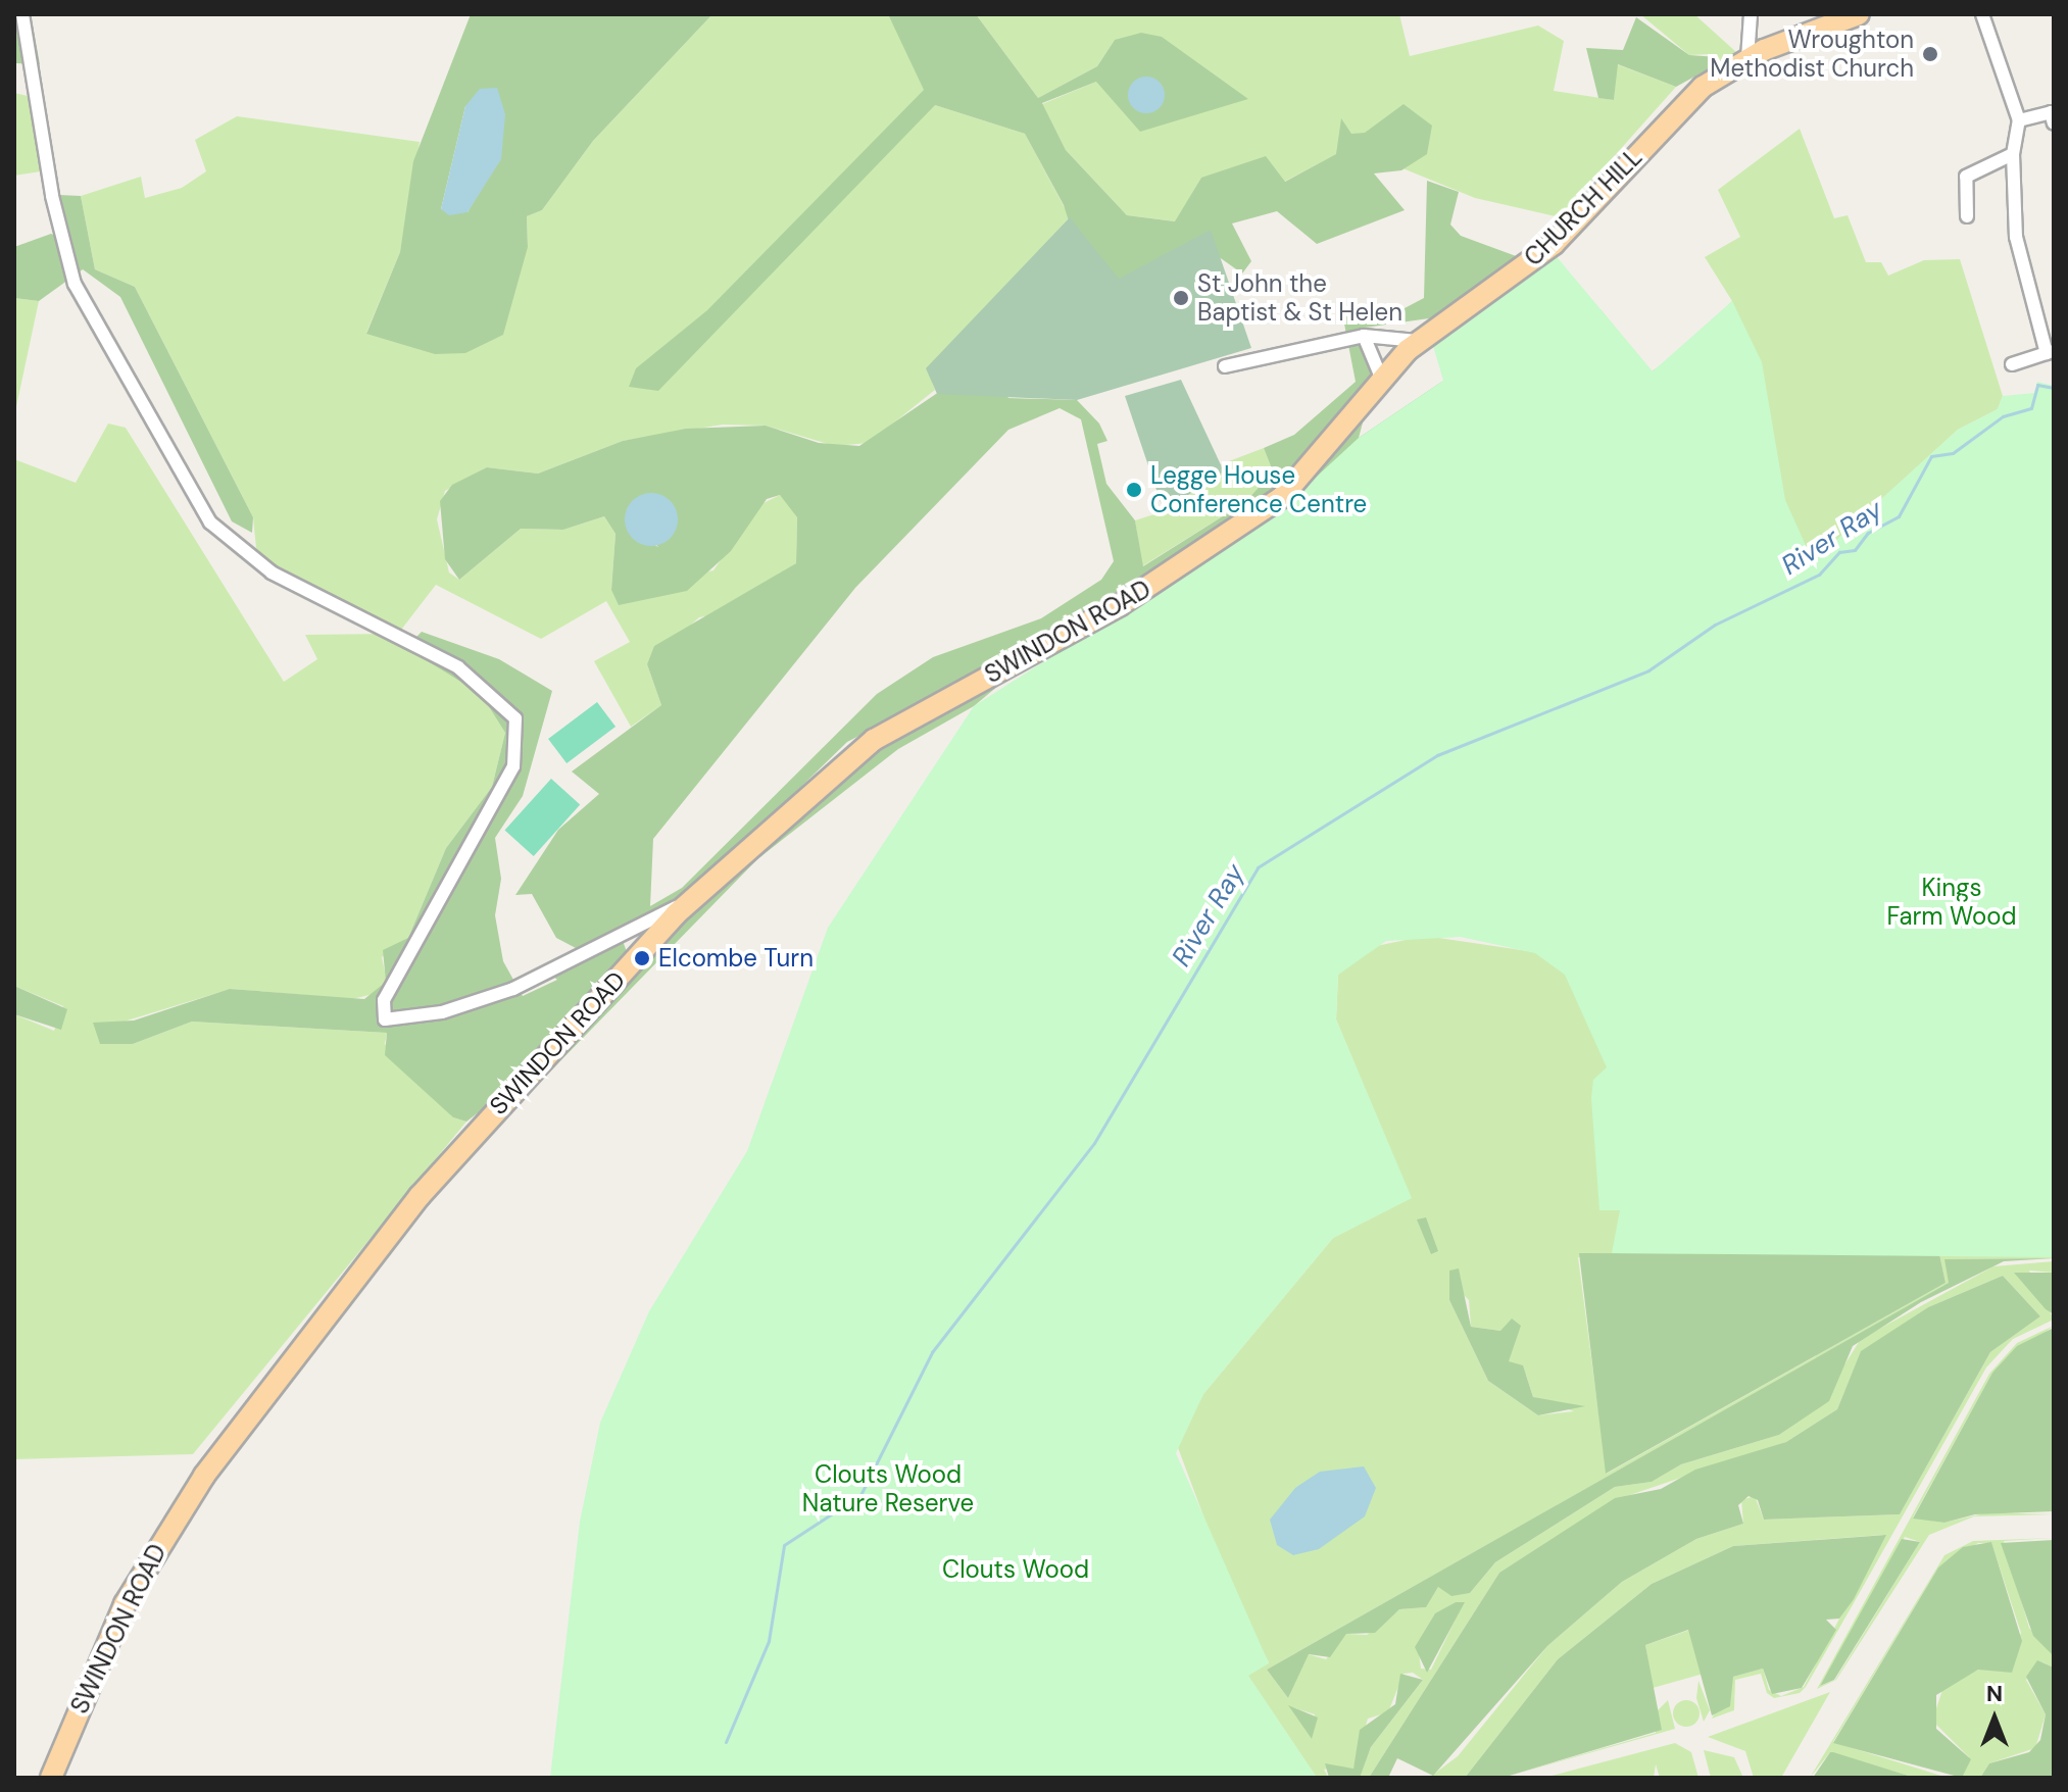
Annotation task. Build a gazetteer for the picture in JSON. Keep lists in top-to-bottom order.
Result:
{
  "streets": {
    "main road": ["CHURCH HILL", "SWINDON ROAD"]
  },
  "crossings": [
    ["CHURCH HILL", "SWINDON ROAD"]
  ],
  "water": ["River Ray"],
  "parks": ["Kings Farm Wood", "Clouts Wood Nature Reserve", "Clouts Wood"],
  "places": [
    "Wroughton Methodist Church",
    "St John the Baptist & St Helen",
    "Legge House Conference Centre",
    "Elcombe Turn"
  ],
  "north": "top"
}
